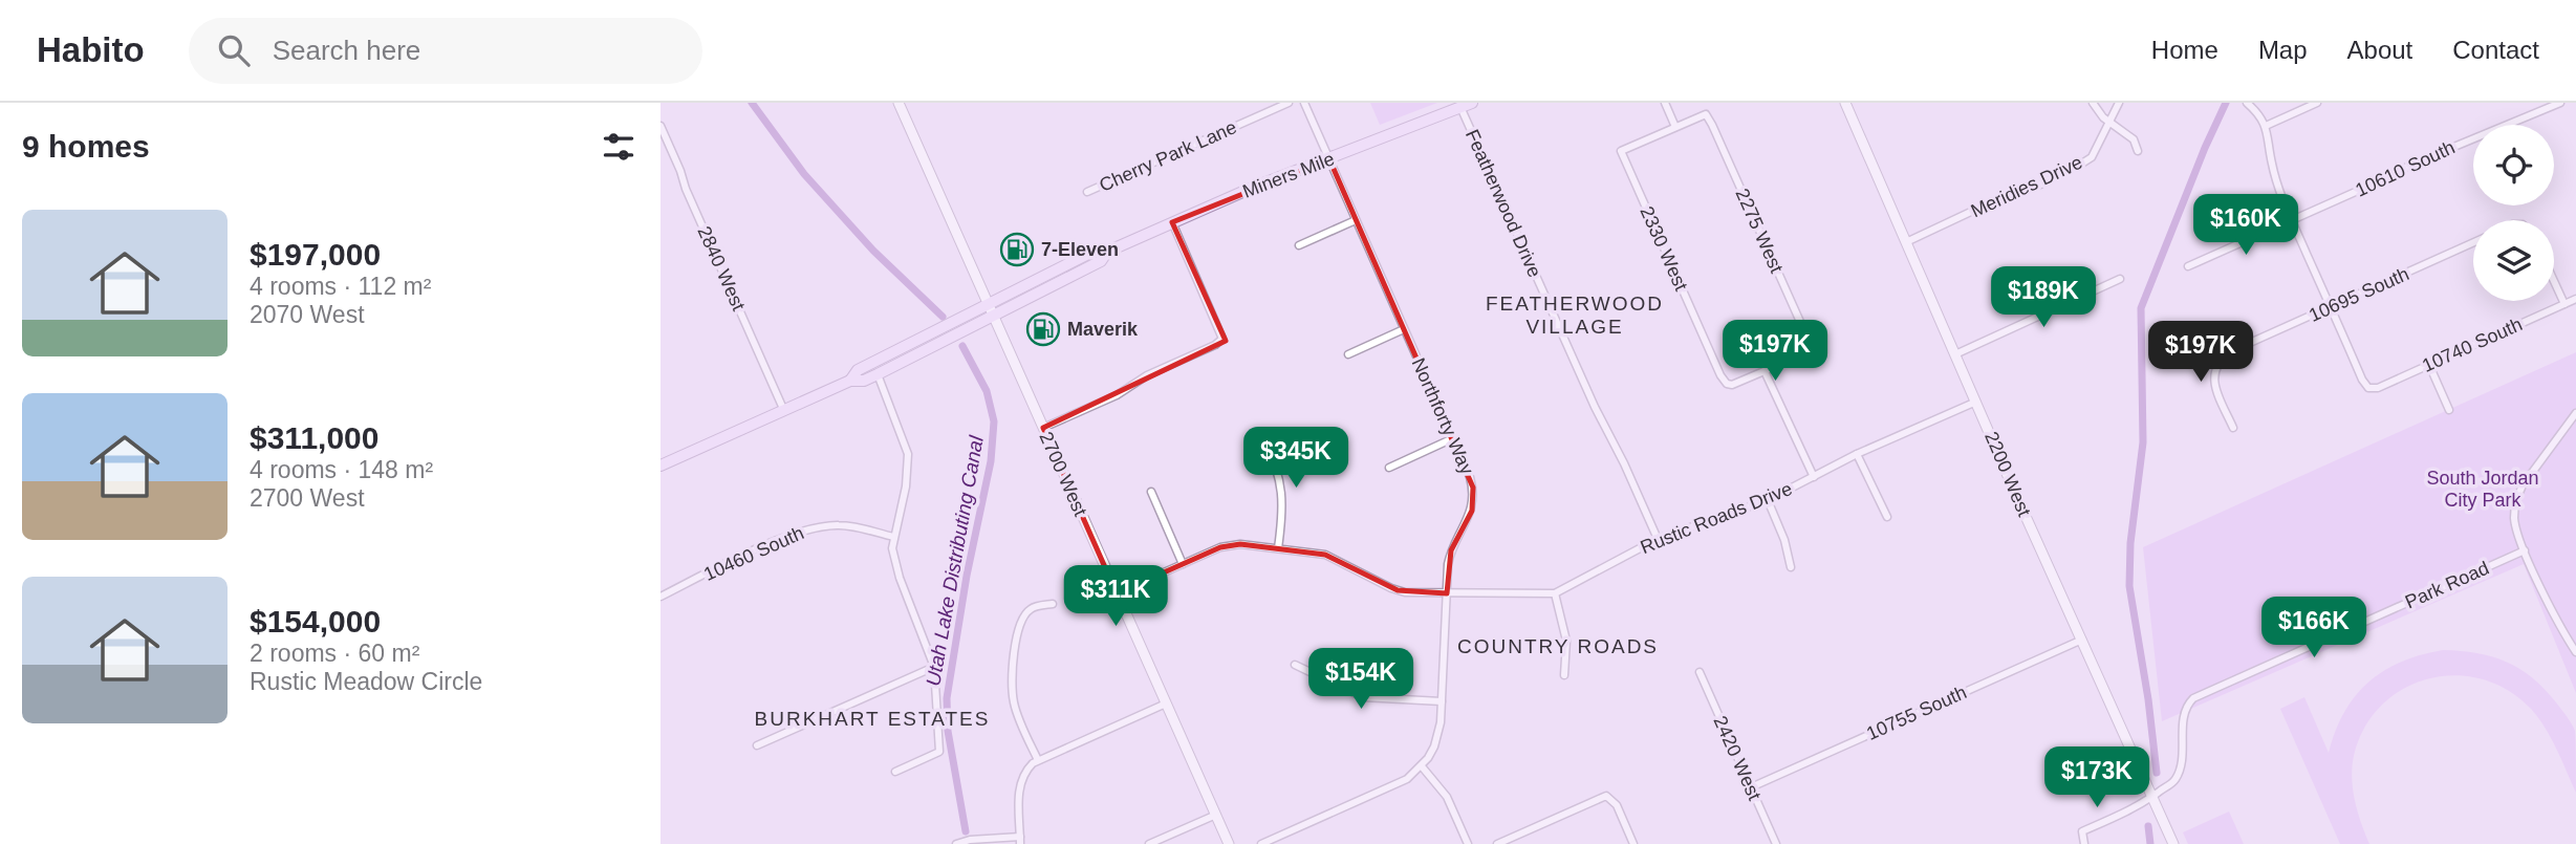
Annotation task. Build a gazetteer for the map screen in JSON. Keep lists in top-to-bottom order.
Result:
{
  "streets": {
    "main road": ["Miners Mile", "2700 West", "2200 West"],
    "street": [
      "Cherry Park Lane",
      "10610 South",
      "Meridies Drive",
      "Featherwood Drive",
      "2275 West",
      "2330 West",
      "2840 West",
      "10695 South",
      "10740 South",
      "Northforty Way",
      "Rustic Roads Drive",
      "10460 South",
      "Park Road",
      "10755 South",
      "2420 West"
    ]
  },
  "crossings": [
    ["Miners Mile", "Featherwood Drive"],
    ["Miners Mile", "Northforty Way"],
    ["Meridies Drive", "2200 West"],
    ["Featherwood Drive", "Rustic Roads Drive"],
    ["2275 West", "2330 West"],
    ["10695 South", "10740 South"],
    ["Northforty Way", "Rustic Roads Drive"],
    ["2700 West", "Rustic Roads Drive"],
    ["2200 West", "Rustic Roads Drive"],
    ["2200 West", "Park Road"],
    ["2200 West", "10755 South"],
    ["10755 South", "2420 West"]
  ],
  "districts": ["FEATHERWOOD VILLAGE", "COUNTRY ROADS", "BURKHART ESTATES"],
  "water": ["Utah Lake Distributing Canal"],
  "parks": ["South Jordan City Park"],
  "places": {
    "fuel station": ["7-Eleven", "Maverik"]
  },
  "page": {
    "header": "Habito",
    "search": "Search here",
    "nav": [
      "Home",
      "Map",
      "About",
      "Contact"
    ],
    "heading": "9 homes",
    "list": [
      {
        "name": "$197,000",
        "note": "4 rooms · 112 m² · 2070 West"
      },
      {
        "name": "$311,000",
        "note": "4 rooms · 148 m² · 2700 West"
      },
      {
        "name": "$154,000",
        "note": "2 rooms · 60 m² · Rustic Meadow Circle"
      }
    ],
    "price": [
      "$160K",
      "$189K",
      "$197K",
      "$197K",
      "$345K",
      "$311K",
      "$166K",
      "$154K",
      "$173K"
    ]
  }
}
